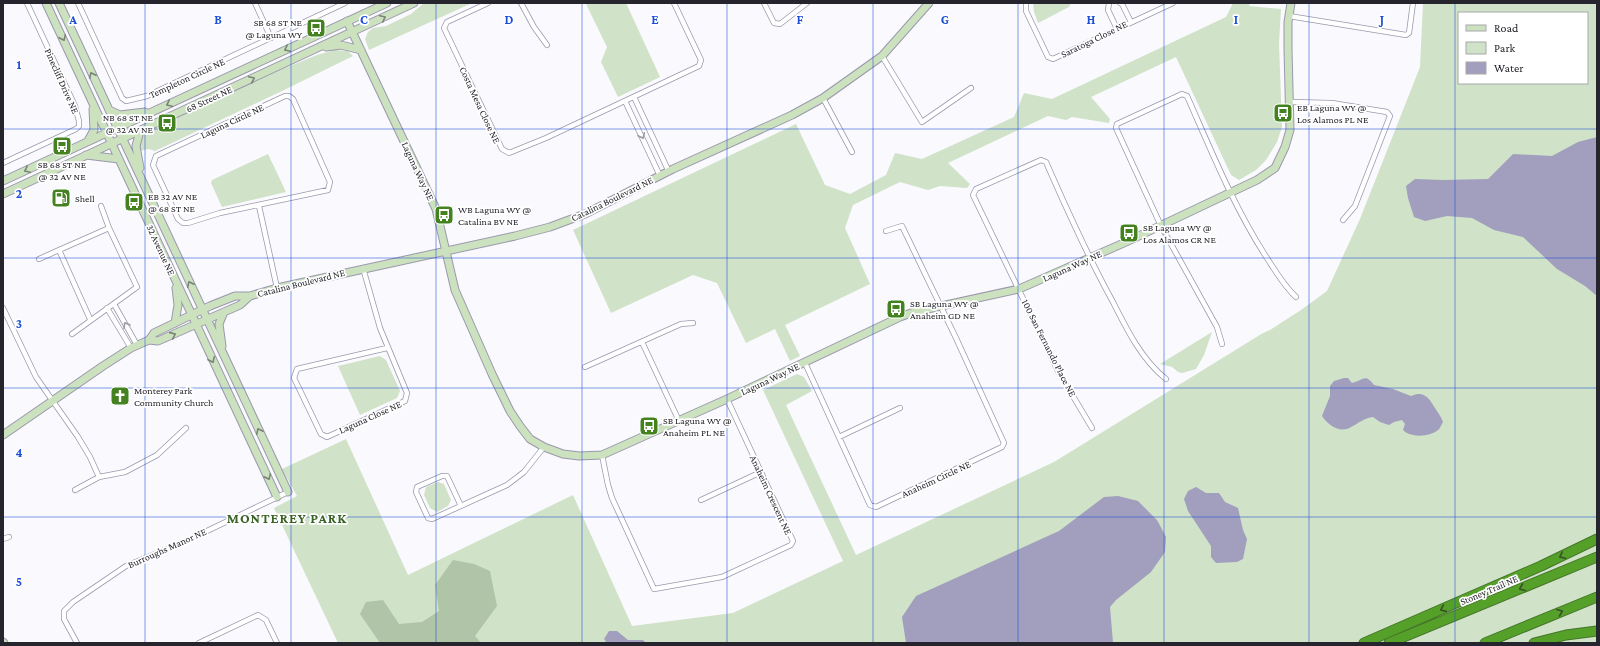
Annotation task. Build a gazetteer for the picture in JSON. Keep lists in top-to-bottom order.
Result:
{
  "streets": {
    "highway": ["Stoney Trail NE"],
    "street": [
      "Saratoga Close NE",
      "Templeton Circle NE",
      "Pinecliff Drive NE",
      "68 Street NE",
      "Costa Mesa Close NE",
      "Laguna Circle NE",
      "Laguna Way NE",
      "Catalina Boulevard NE",
      "32 Avenue NE",
      "100 San Fernando Place NE",
      "Laguna Close NE",
      "Anaheim Circle NE",
      "Anaheim Crescent NE",
      "Burroughs Manor NE"
    ]
  },
  "crossings": [
    ["68 Street NE", "Laguna Way NE"],
    ["68 Street NE", "32 Avenue NE"],
    ["Laguna Way NE", "Catalina Boulevard NE"],
    ["Laguna Way NE", "100 San Fernando Place NE"],
    ["Laguna Way NE", "Anaheim Circle NE"],
    ["Laguna Way NE", "Anaheim Crescent NE"],
    ["Catalina Boulevard NE", "32 Avenue NE"],
    ["Catalina Boulevard NE", "Laguna Close NE"],
    ["32 Avenue NE", "Burroughs Manor NE"]
  ],
  "districts": ["MONTEREY PARK"],
  "places": {
    "bus stop": [
      "SB 68 ST NE @ Laguna WY",
      "EB Laguna WY @ Los Alamos PL NE",
      "NB 68 ST NE @ 32 AV NE",
      "SB 68 ST NE @ 32 AV NE",
      "EB 32 AV NE @ 68 ST NE",
      "WB Laguna WY @ Catalina BV NE",
      "SB Laguna WY @ Los Alamos CR NE",
      "SB Laguna WY @ Anaheim GD NE",
      "SB Laguna WY @ Anaheim PL NE"
    ],
    "fuel station": ["Shell"],
    "church": ["Monterey Park Community Church"]
  },
  "legend": ["Road", "Park", "Water"],
  "grid": {
    "columns": [
      "A",
      "B",
      "C",
      "D",
      "E",
      "F",
      "G",
      "H",
      "I",
      "J"
    ],
    "rows": [
      "1",
      "2",
      "3",
      "4",
      "5"
    ]
  }
}
